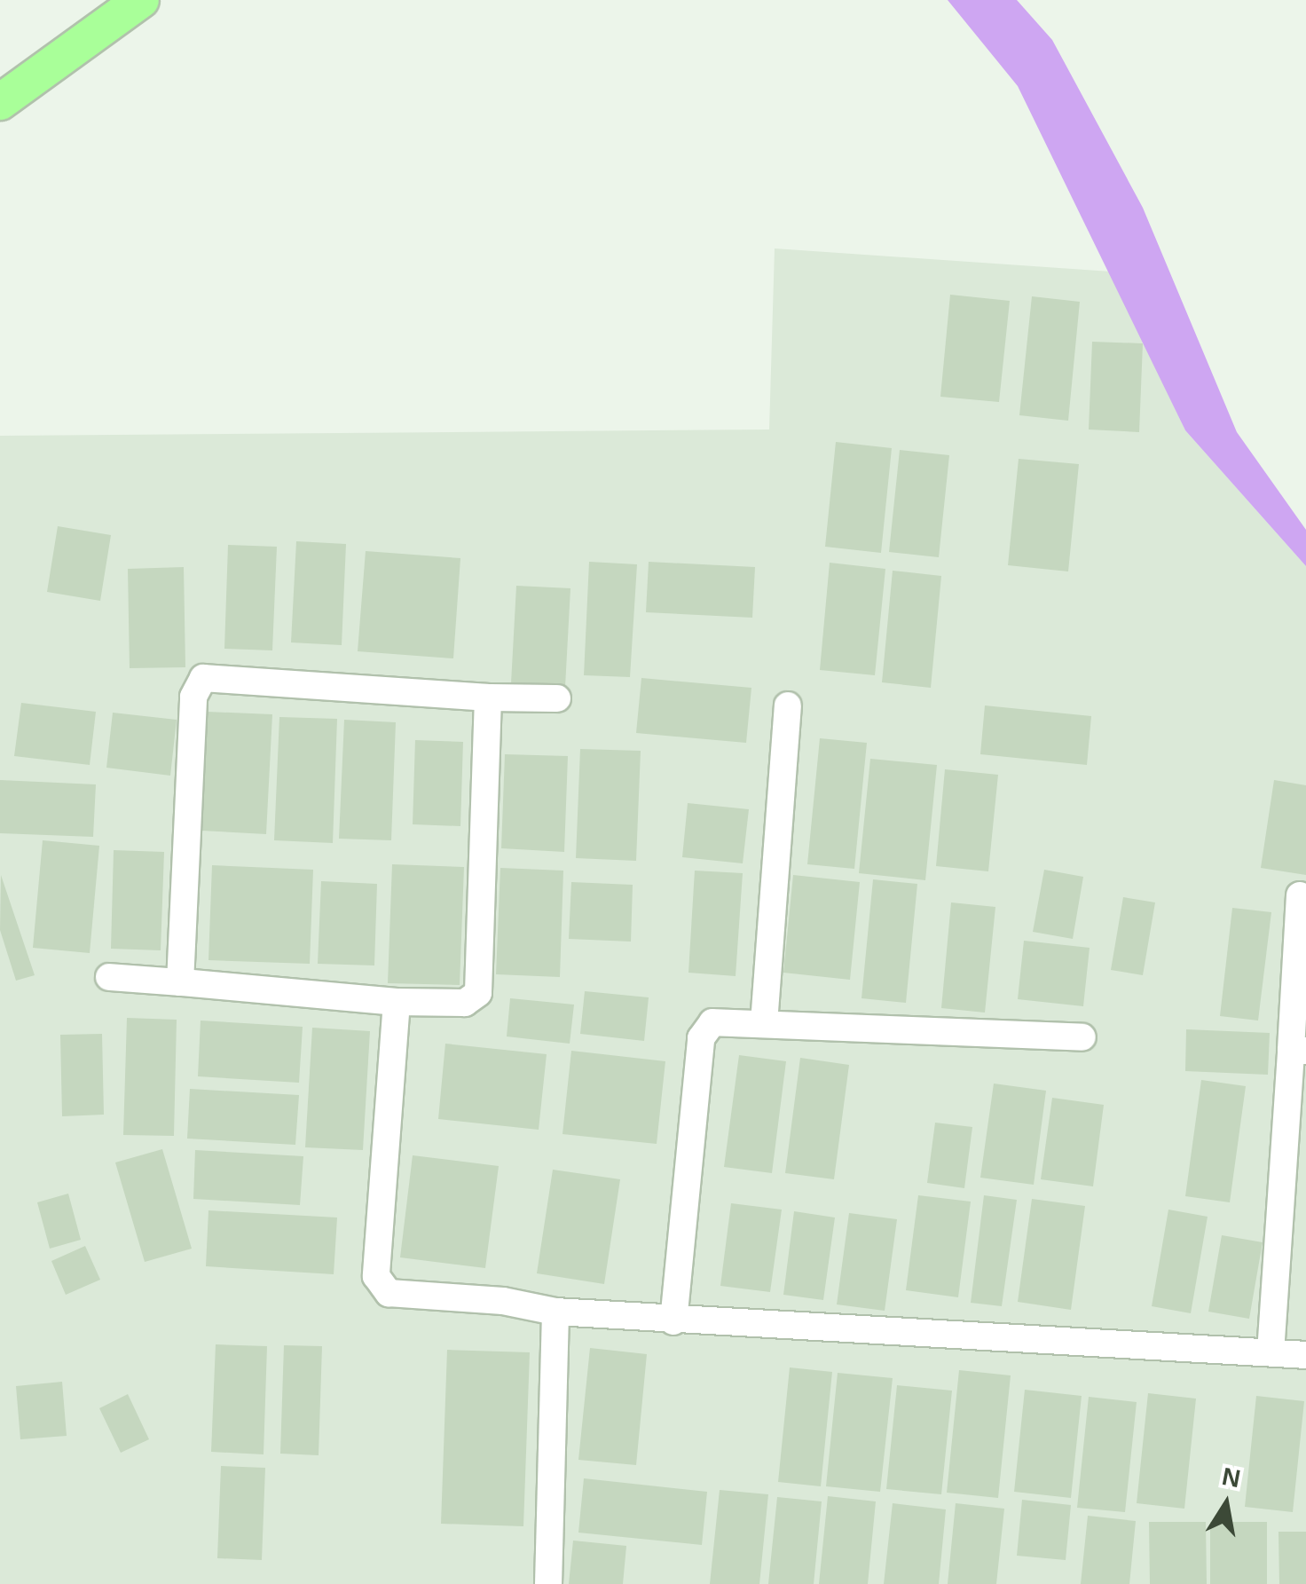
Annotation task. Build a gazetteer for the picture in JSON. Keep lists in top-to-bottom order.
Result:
{
  "north": "top"
}
